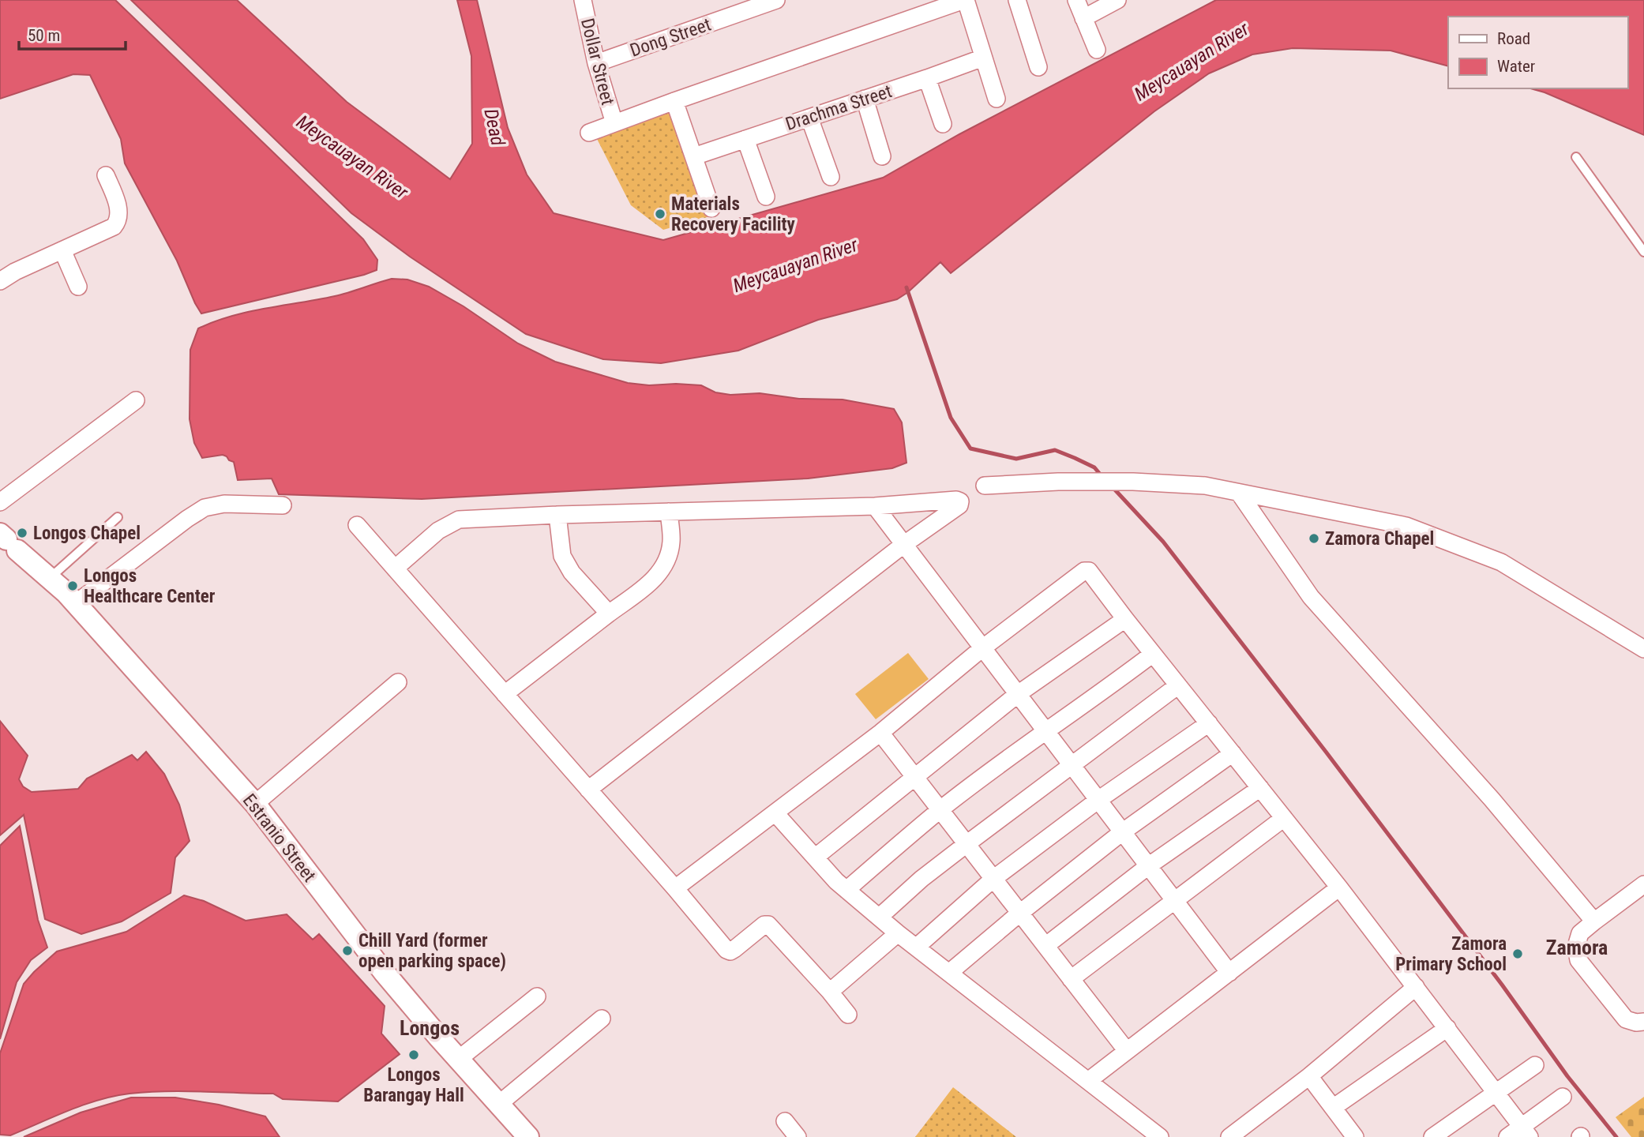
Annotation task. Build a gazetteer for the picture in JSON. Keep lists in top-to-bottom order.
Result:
{
  "streets": {
    "street": [
      "Dong Street",
      "Dollar Street",
      "Drachma Street",
      "Estranio Street"
    ]
  },
  "crossings": [
    ["Dong Street", "Dollar Street"]
  ],
  "districts": ["Zamora", "Longos"],
  "water": ["Meycauayan River", "Dead"],
  "places": [
    "Materials Recovery Facility",
    "Longos Chapel",
    "Zamora Chapel",
    "Longos Healthcare Center",
    "Chill Yard (former open parking space)",
    "Zamora Primary School",
    "Longos Barangay Hall"
  ],
  "legend": ["Road", "Water"],
  "scale_bar": "50 m"
}
